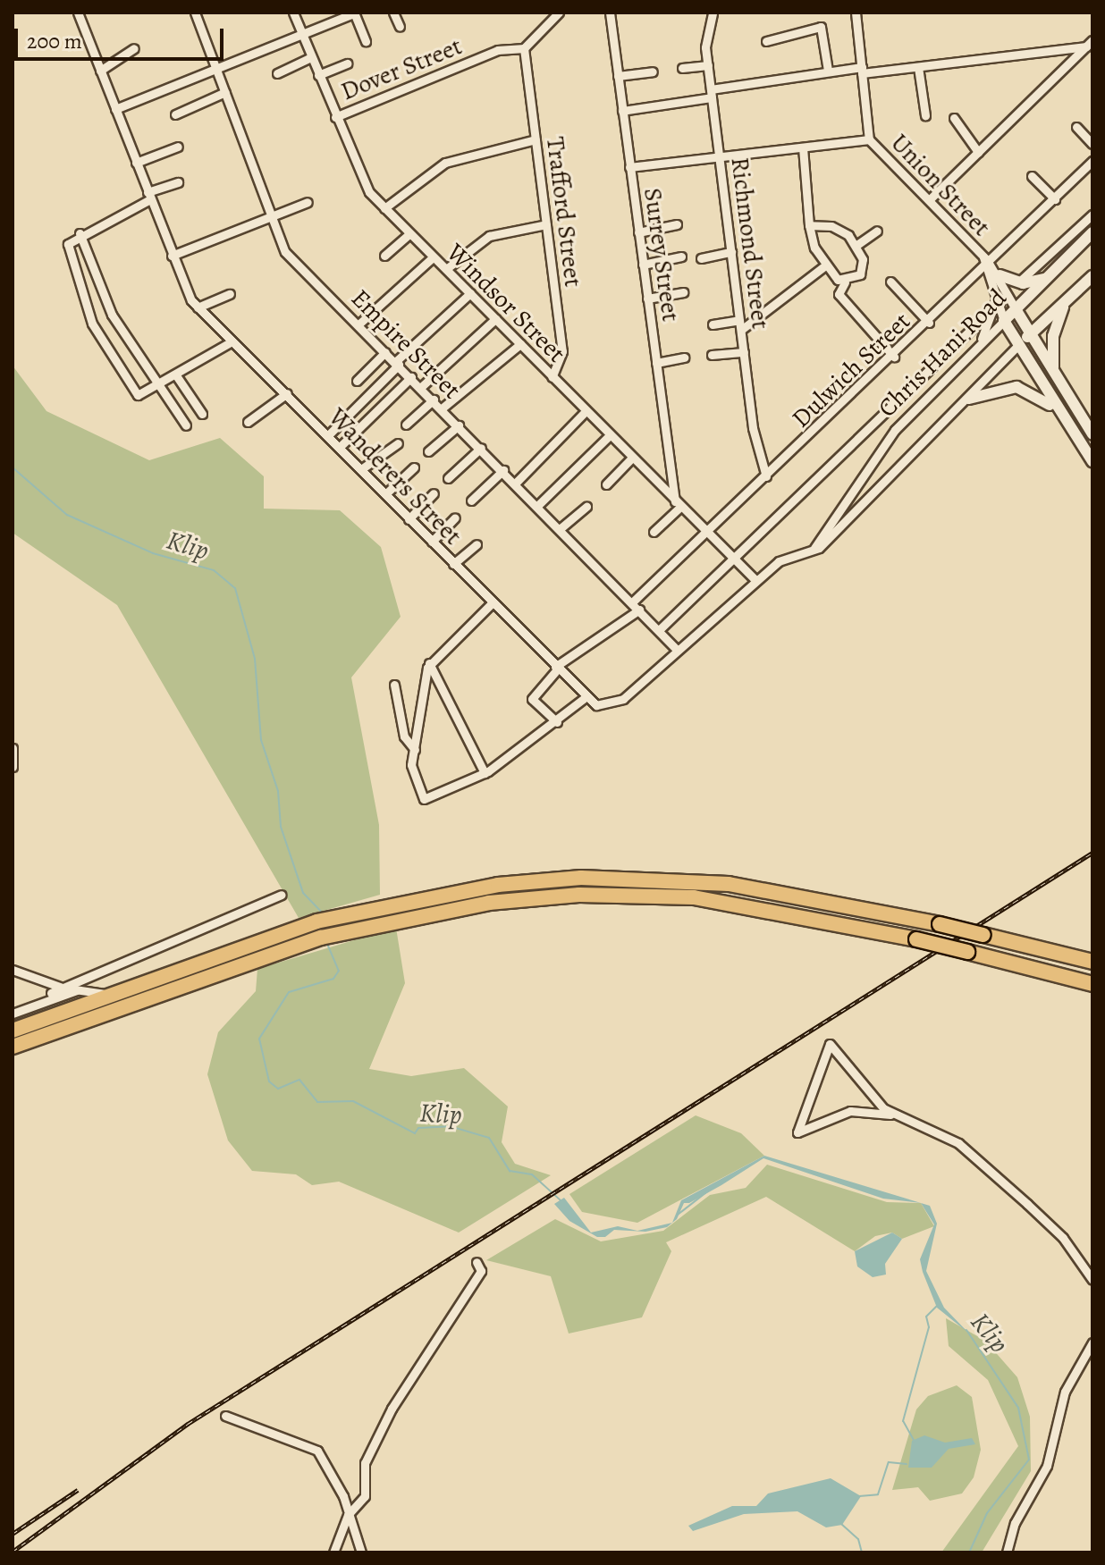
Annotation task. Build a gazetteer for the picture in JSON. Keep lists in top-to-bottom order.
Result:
{
  "streets": {
    "main road": ["Chris Hani Road"],
    "street": [
      "Dover Street",
      "Union Street",
      "Trafford Street",
      "Richmond Street",
      "Surrey Street",
      "Windsor Street",
      "Empire Street",
      "Dulwich Street",
      "Wanderers Street"
    ]
  },
  "crossings": [
    ["Dover Street", "Trafford Street"],
    ["Dover Street", "Windsor Street"],
    ["Union Street", "Chris Hani Road"],
    ["Union Street", "Dulwich Street"],
    ["Trafford Street", "Windsor Street"],
    ["Richmond Street", "Dulwich Street"],
    ["Surrey Street", "Windsor Street"],
    ["Windsor Street", "Dulwich Street"],
    ["Empire Street", "Dulwich Street"]
  ],
  "water": ["Klip"],
  "scale_bar": "200 m"
}
